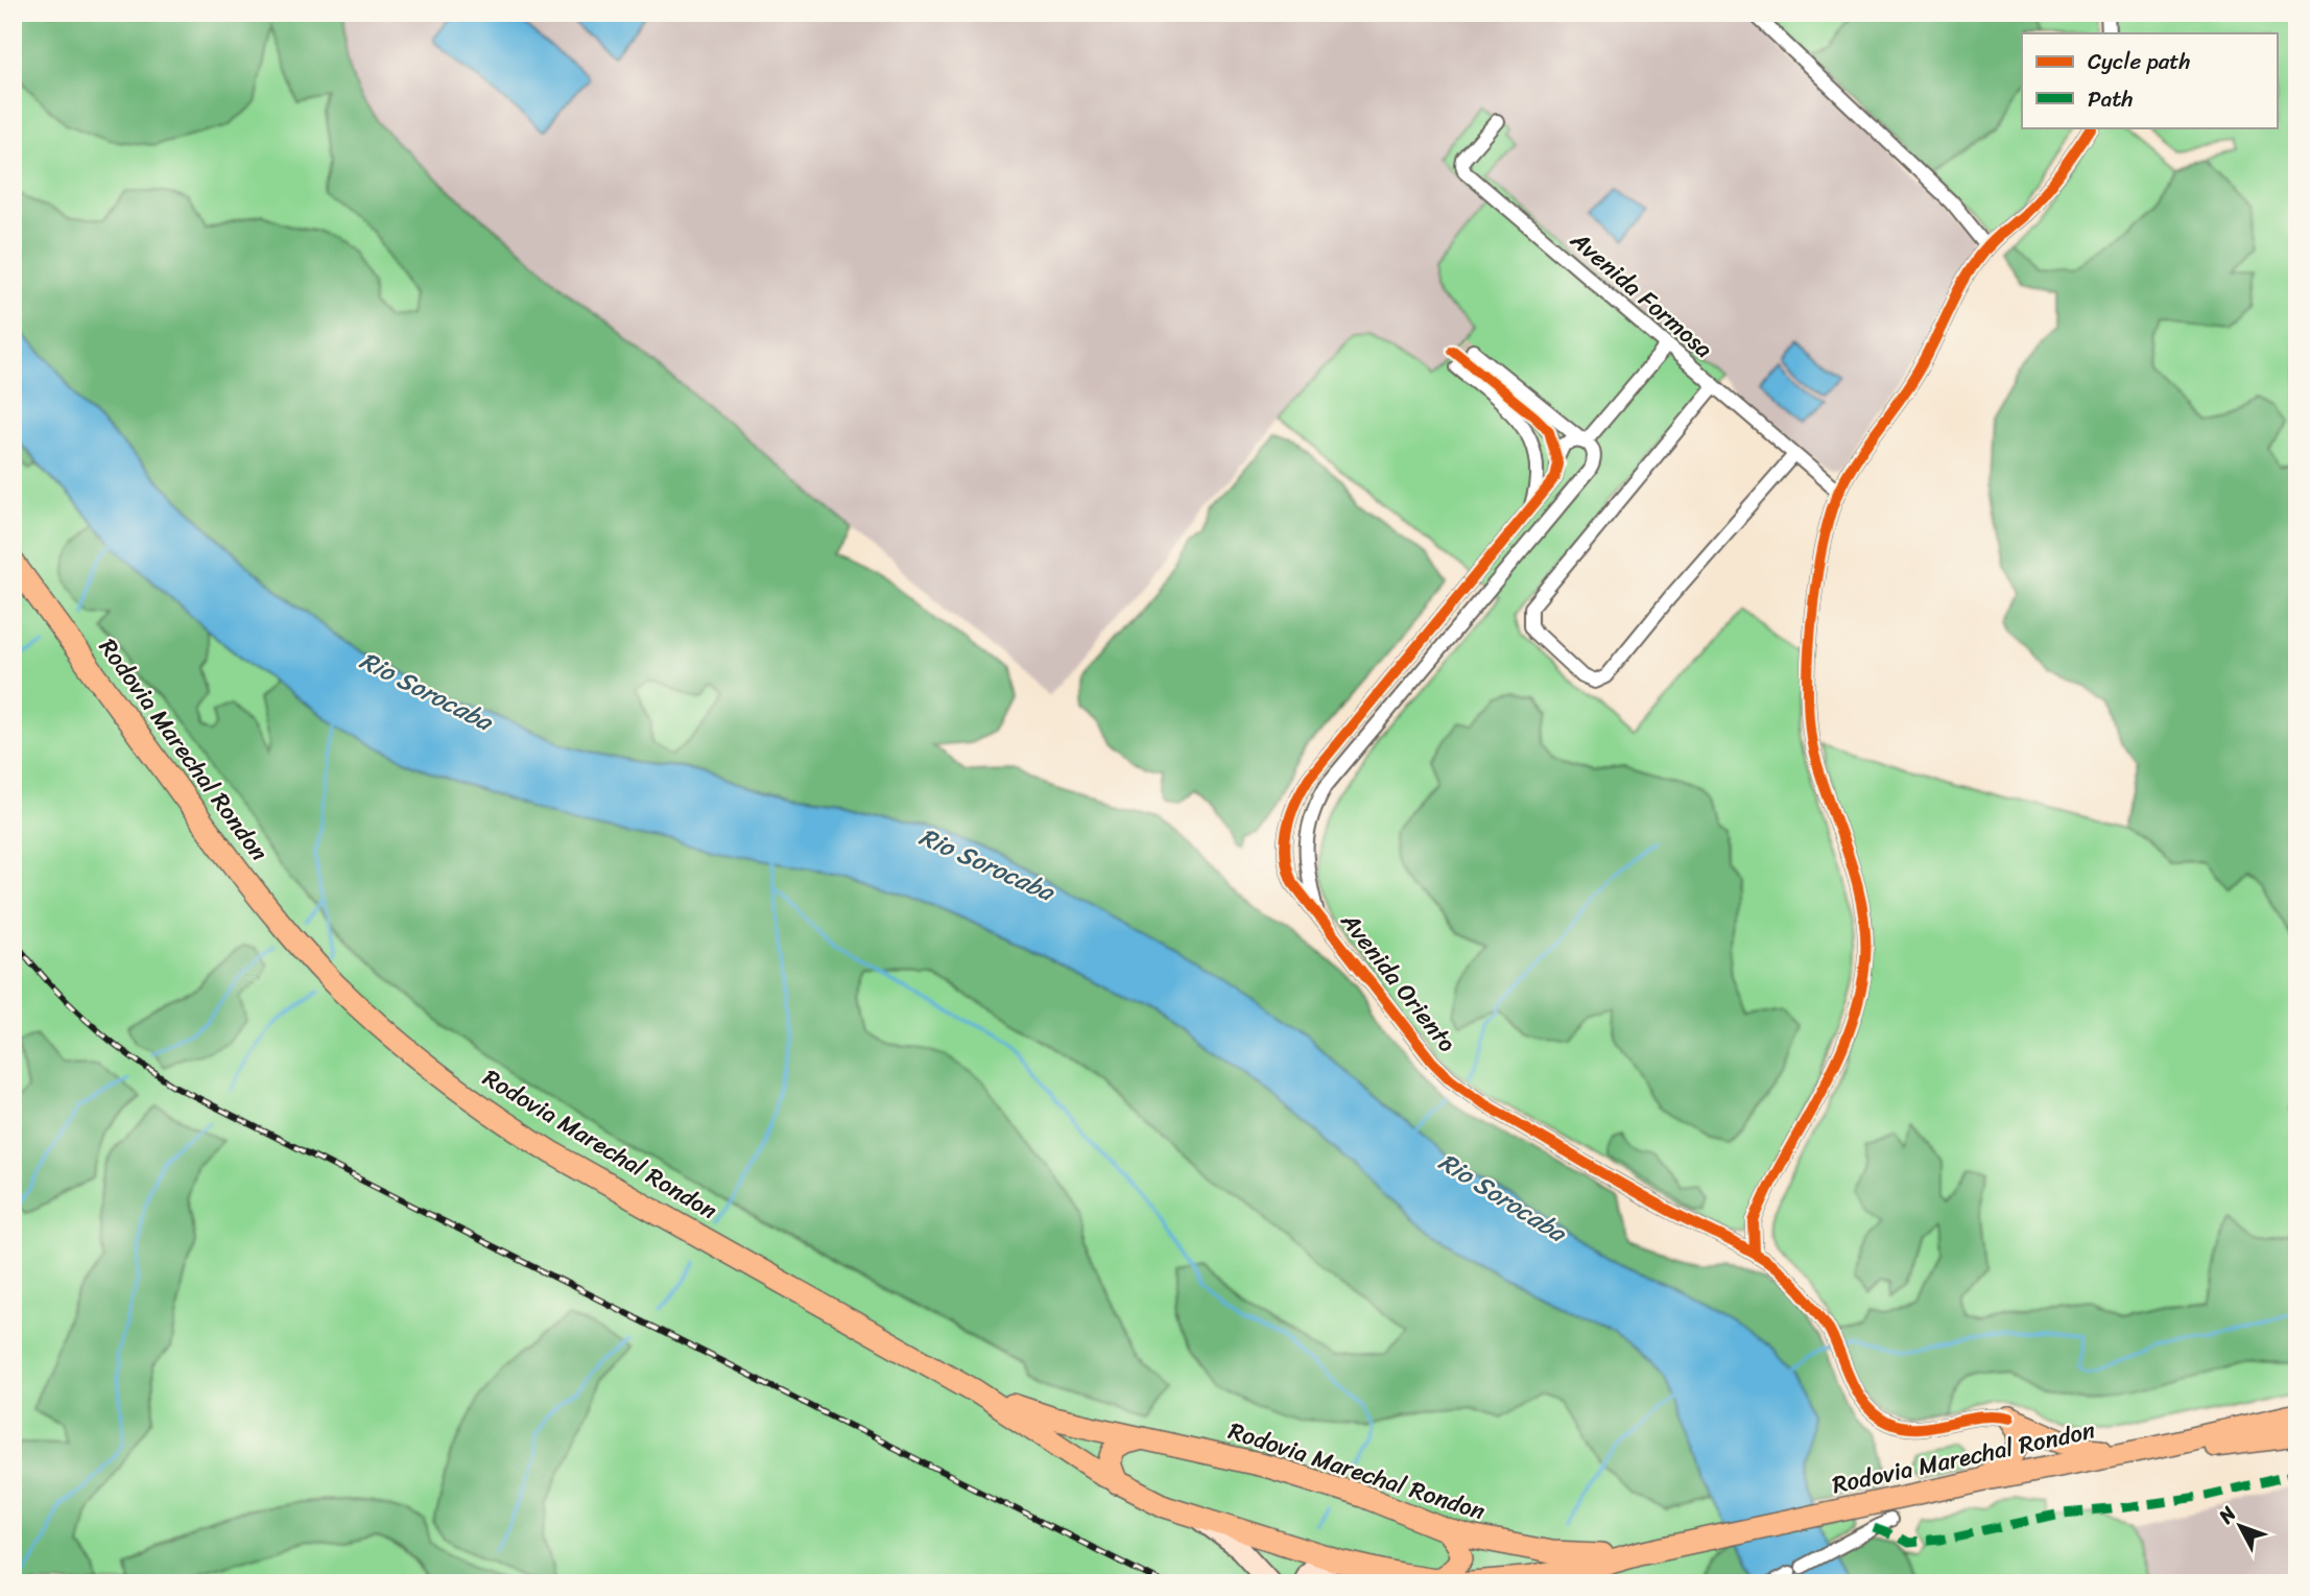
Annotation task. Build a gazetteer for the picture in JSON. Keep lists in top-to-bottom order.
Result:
{
  "streets": {
    "main road": ["Rodovia Marechal Rondon"],
    "street": ["Avenida Formosa", "Avenida Oriento"]
  },
  "water": ["Rio Sorocaba"],
  "legend": ["Cycle path", "Path"],
  "north": "top left"
}
